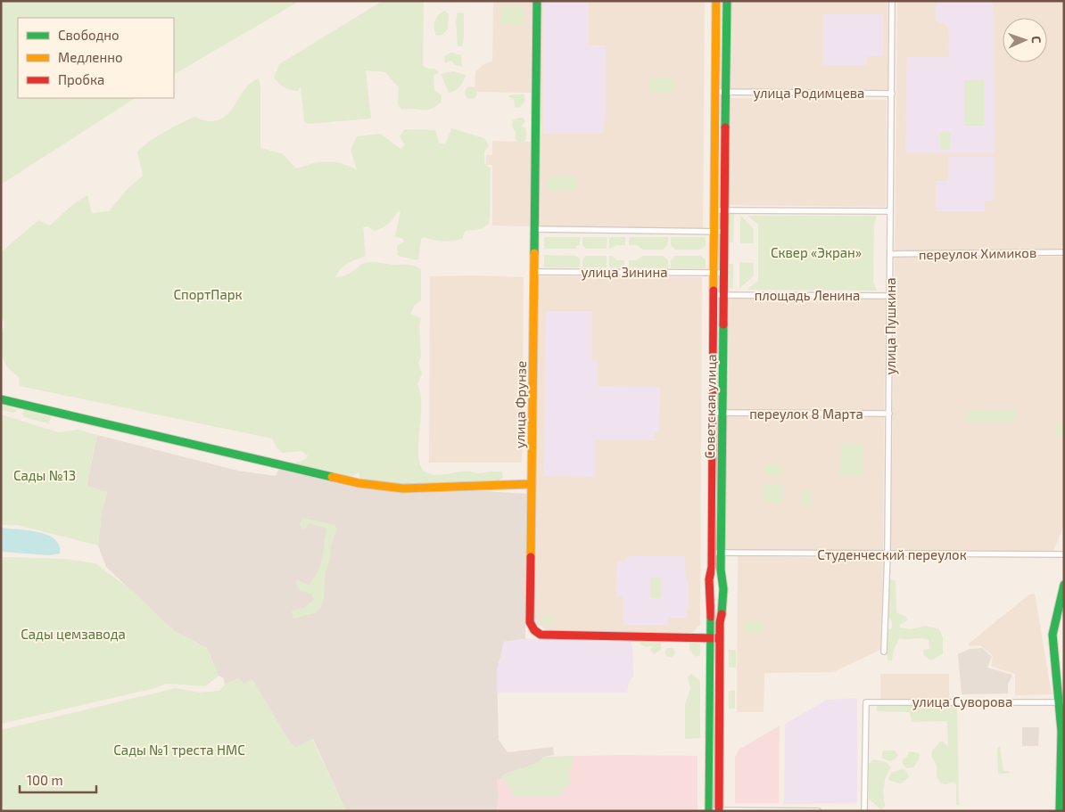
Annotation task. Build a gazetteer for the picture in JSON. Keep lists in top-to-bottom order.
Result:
{
  "streets": {
    "main road": ["улица Фрунзе", "Советская улица"],
    "street": [
      "улица Родимцева",
      "переулок Химиков",
      "улица Зинина",
      "площадь Ленина",
      "улица Пушкина",
      "переулок 8 Марта",
      "Студенческий переулок",
      "улица Суворова"
    ]
  },
  "crossings": [
    ["улица Родимцева", "улица Пушкина"],
    ["улица Родимцева", "Советская улица"],
    ["переулок Химиков", "улица Пушкина"],
    ["улица Зинина", "улица Фрунзе"],
    ["улица Зинина", "Советская улица"],
    ["площадь Ленина", "улица Пушкина"],
    ["площадь Ленина", "Советская улица"],
    ["улица Пушкина", "переулок 8 Марта"],
    ["улица Пушкина", "Студенческий переулок"],
    ["улица Фрунзе", "Советская улица"],
    ["Советская улица", "переулок 8 Марта"],
    ["Советская улица", "Студенческий переулок"]
  ],
  "parks": [
    "Сквер «Экран»",
    "СпортПарк",
    "Сады №13",
    "Сады цемзавода",
    "Сады №1 треста НМС"
  ],
  "legend": ["Свободно", "Медленно", "Пробка"],
  "scale_bar": "100 m",
  "north": "right"
}
